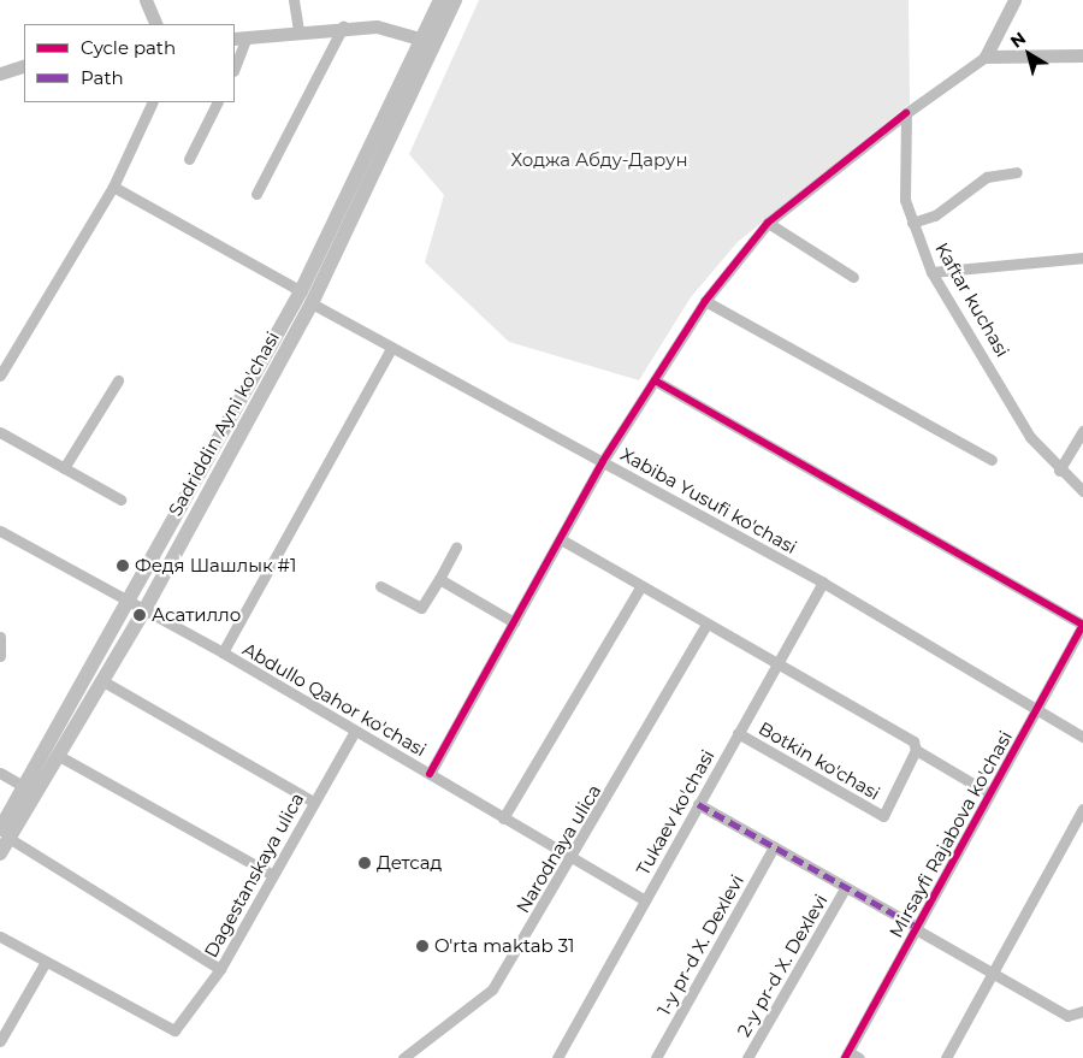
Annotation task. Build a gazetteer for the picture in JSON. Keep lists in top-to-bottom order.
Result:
{
  "streets": {
    "main road": ["Sadriddin Ayni ko'chasi"],
    "street": [
      "Kaftar kuchasi",
      "Xabiba Yusufi ko'chasi",
      "Abdullo Qahor ko'chasi",
      "Botkin ko'chasi",
      "Tukaev ko'chasi",
      "Mirsayfi Rajabova ko'chasi",
      "Narodnaya ulica",
      "Dagestanskaya ulica",
      "1-y pr-d X. Dexlevi",
      "2-y pr-d X. Dexlevi"
    ]
  },
  "crossings": [
    ["Sadriddin Ayni ko'chasi", "Xabiba Yusufi ko'chasi"],
    ["Sadriddin Ayni ko'chasi", "Abdullo Qahor ko'chasi"],
    ["Xabiba Yusufi ko'chasi", "Tukaev ko'chasi"],
    ["Xabiba Yusufi ko'chasi", "Mirsayfi Rajabova ko'chasi"],
    ["Abdullo Qahor ko'chasi", "Tukaev ko'chasi"],
    ["Abdullo Qahor ko'chasi", "Narodnaya ulica"],
    ["Abdullo Qahor ko'chasi", "Dagestanskaya ulica"],
    ["Botkin ko'chasi", "Tukaev ko'chasi"]
  ],
  "parks": ["Ходжа Абду-Дарун"],
  "places": [
    "Федя Шашлык #1",
    "Асатилло",
    "Детсад",
    "O'rta maktab 31"
  ],
  "legend": ["Cycle path", "Path"],
  "north": "top left"
}
